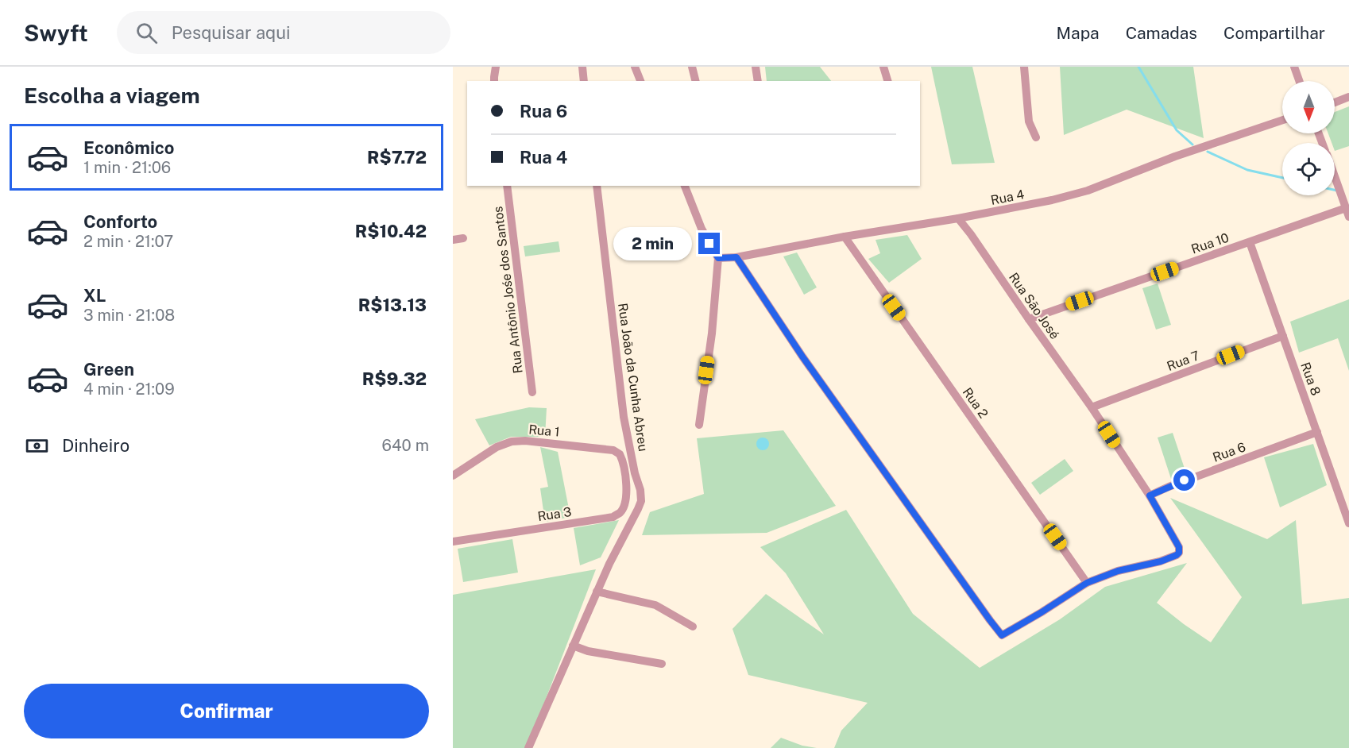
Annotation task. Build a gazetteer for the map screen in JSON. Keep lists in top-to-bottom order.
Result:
{
  "streets": {
    "street": [
      "Rua 4",
      "Rua 10",
      "Rua Antônio Jośe dos Santos",
      "Rua São José",
      "Rua 7",
      "Rua João da Cunha Abreu",
      "Rua 8",
      "Rua 2",
      "Rua 1",
      "Rua 6",
      "Rua 3"
    ]
  },
  "crossings": [
    ["Rua 4", "Rua São José"],
    ["Rua 4", "Rua 2"],
    ["Rua 10", "Rua São José"],
    ["Rua 10", "Rua 8"],
    ["Rua São José", "Rua 7"],
    ["Rua 7", "Rua 8"],
    ["Rua João da Cunha Abreu", "Rua 1"],
    ["Rua João da Cunha Abreu", "Rua 3"],
    ["Rua 8", "Rua 6"],
    ["Rua 1", "Rua 3"]
  ],
  "north": "bottom",
  "page": {
    "header": "Swyft",
    "search": "Pesquisar aqui",
    "nav": ["Mapa", "Camadas", "Compartilhar"],
    "heading": "Escolha a viagem",
    "banner": ["Rua 6", "Rua 4"],
    "list": [
      {
        "name": "Econômico",
        "note": "1 min · 21:06",
        "value": "R$7.72"
      },
      {
        "name": "Conforto",
        "note": "2 min · 21:07",
        "value": "R$10.42"
      },
      {
        "name": "XL",
        "note": "3 min · 21:08",
        "value": "R$13.13"
      },
      {
        "name": "Green",
        "note": "4 min · 21:09",
        "value": "R$9.32"
      }
    ],
    "bubble": "2 min",
    "pay": ["Dinheiro", "640 m"],
    "buttons": "Confirmar"
  }
}
